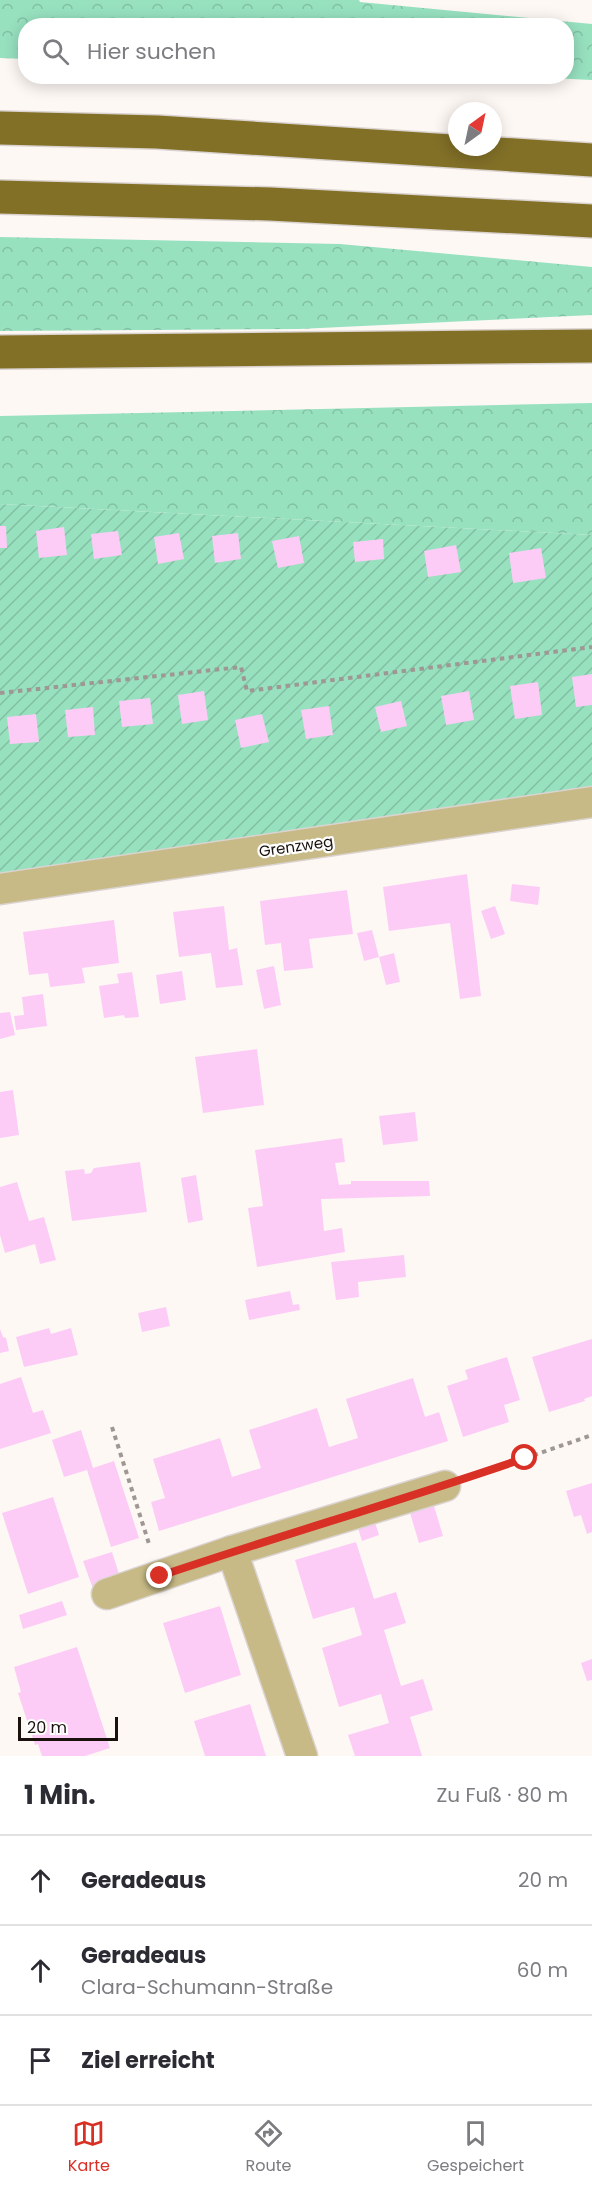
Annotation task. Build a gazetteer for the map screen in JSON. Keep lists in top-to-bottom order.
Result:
{
  "streets": {
    "street": ["Grenzweg"]
  },
  "scale_bar": "20 m",
  "north": "top right",
  "page": {
    "search": "Hier suchen",
    "scale": "20 m",
    "heading": ["1 Min.", "Zu Fuß · 80 m"],
    "list": [
      ["Geradeaus", "20 m"],
      ["Geradeaus", "Clara-Schumann-Straße", "60 m"],
      "Ziel erreicht"
    ],
    "nav": ["Karte", "Route", "Gespeichert"]
  }
}
